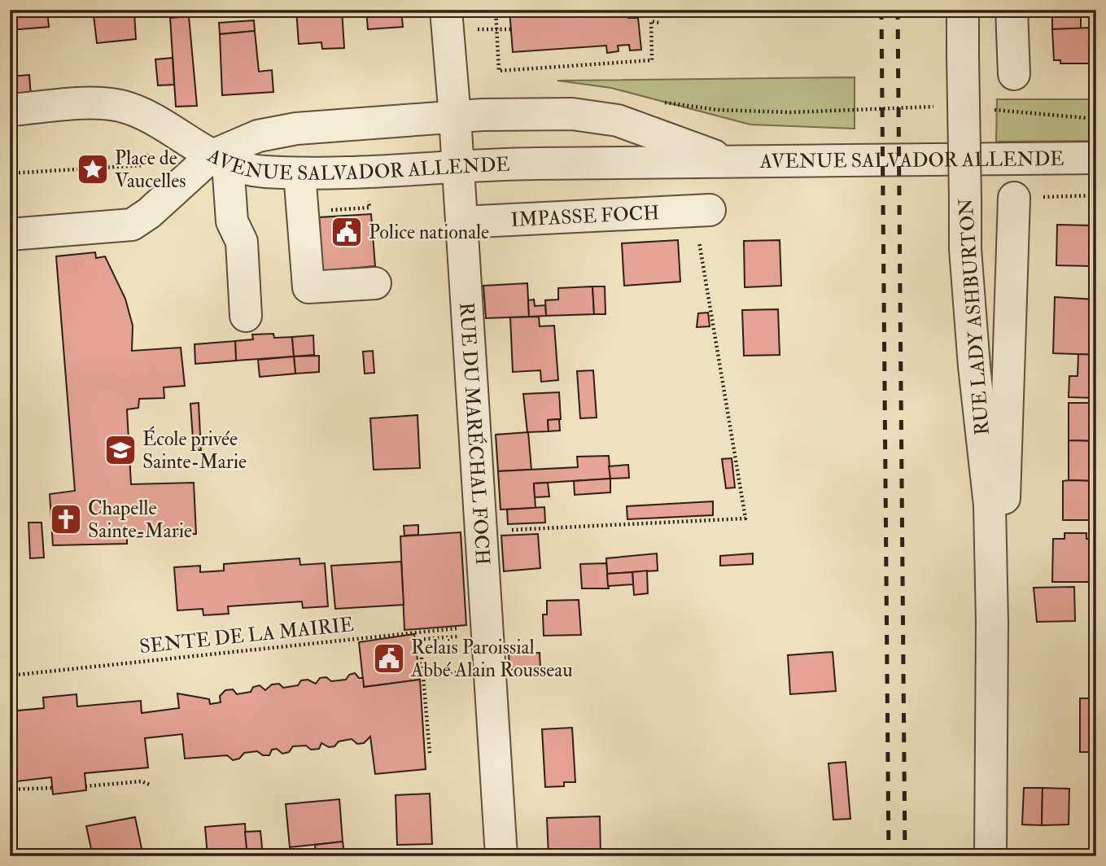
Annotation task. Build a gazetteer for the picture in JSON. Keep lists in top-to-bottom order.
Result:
{
  "streets": {
    "street": [
      "AVENUE SALVADOR ALLENDE",
      "IMPASSE FOCH",
      "RUE LADY ASHBURTON",
      "RUE DU MARÉCHAL FOCH"
    ],
    "path": ["SENTE DE LA MAIRIE"]
  },
  "crossings": [
    ["AVENUE SALVADOR ALLENDE", "RUE DU MARÉCHAL FOCH"],
    ["IMPASSE FOCH", "RUE DU MARÉCHAL FOCH"],
    ["RUE DU MARÉCHAL FOCH", "SENTE DE LA MAIRIE"]
  ],
  "places": {
    "place": ["Place de Vaucelles"],
    "public building": ["Police nationale", "Relais Paroissial Abbé Alain Rousseau"],
    "school or university": ["École privée Sainte-Marie"],
    "church": ["Chapelle Sainte-Marie"]
  }
}
